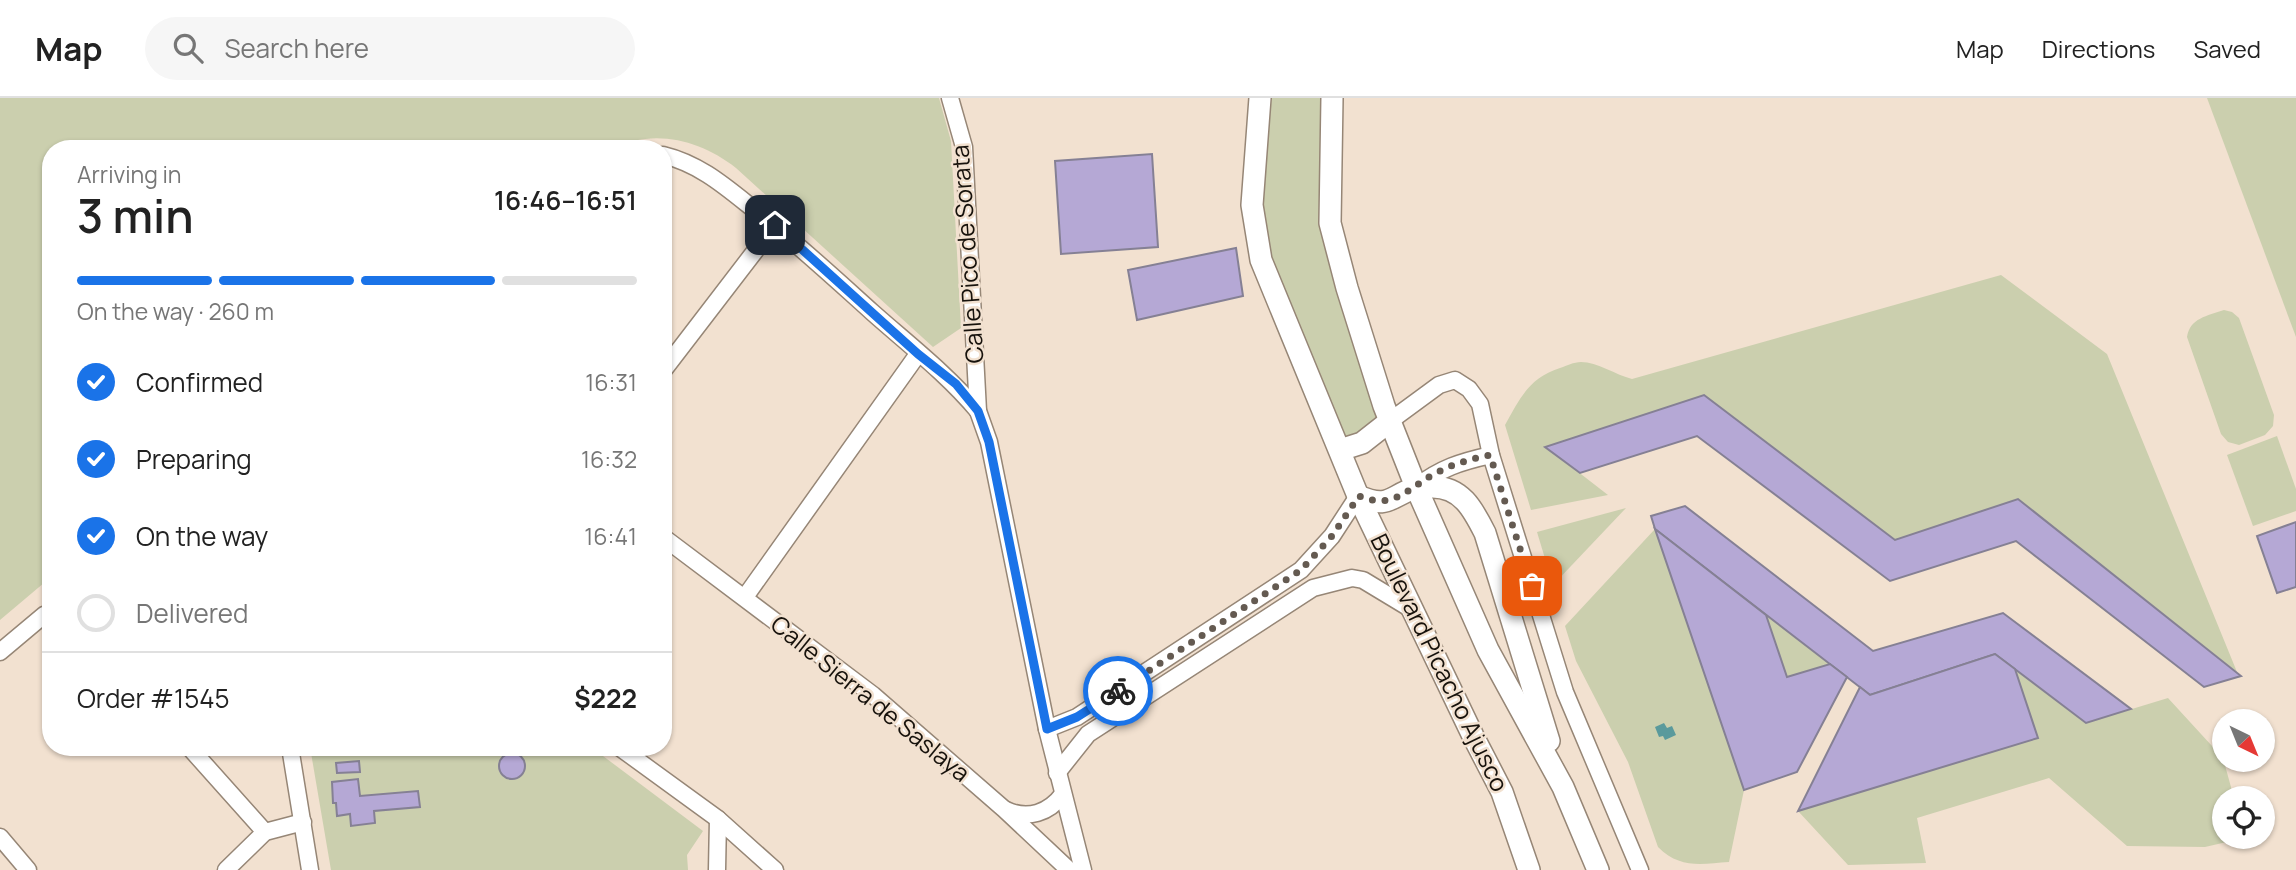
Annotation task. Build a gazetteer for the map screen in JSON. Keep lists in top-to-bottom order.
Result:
{
  "streets": {
    "main road": ["Boulevard Picacho Ajusco"],
    "street": ["Calle Pico de Sorata", "Calle Sierra de Saslaya"]
  },
  "north": "bottom right",
  "page": {
    "header": "Map",
    "search": "Search here",
    "nav": ["Map", "Directions", "Saved"],
    "heading": ["3 min", "Arriving in", "16:46–16:51"],
    "panel": ["Order #1545", "$222"],
    "bar": "On the way · 260 m",
    "list": [
      ["Confirmed", "16:31"],
      ["Preparing", "16:32"],
      ["On the way", "16:41"],
      "Delivered"
    ]
  }
}
